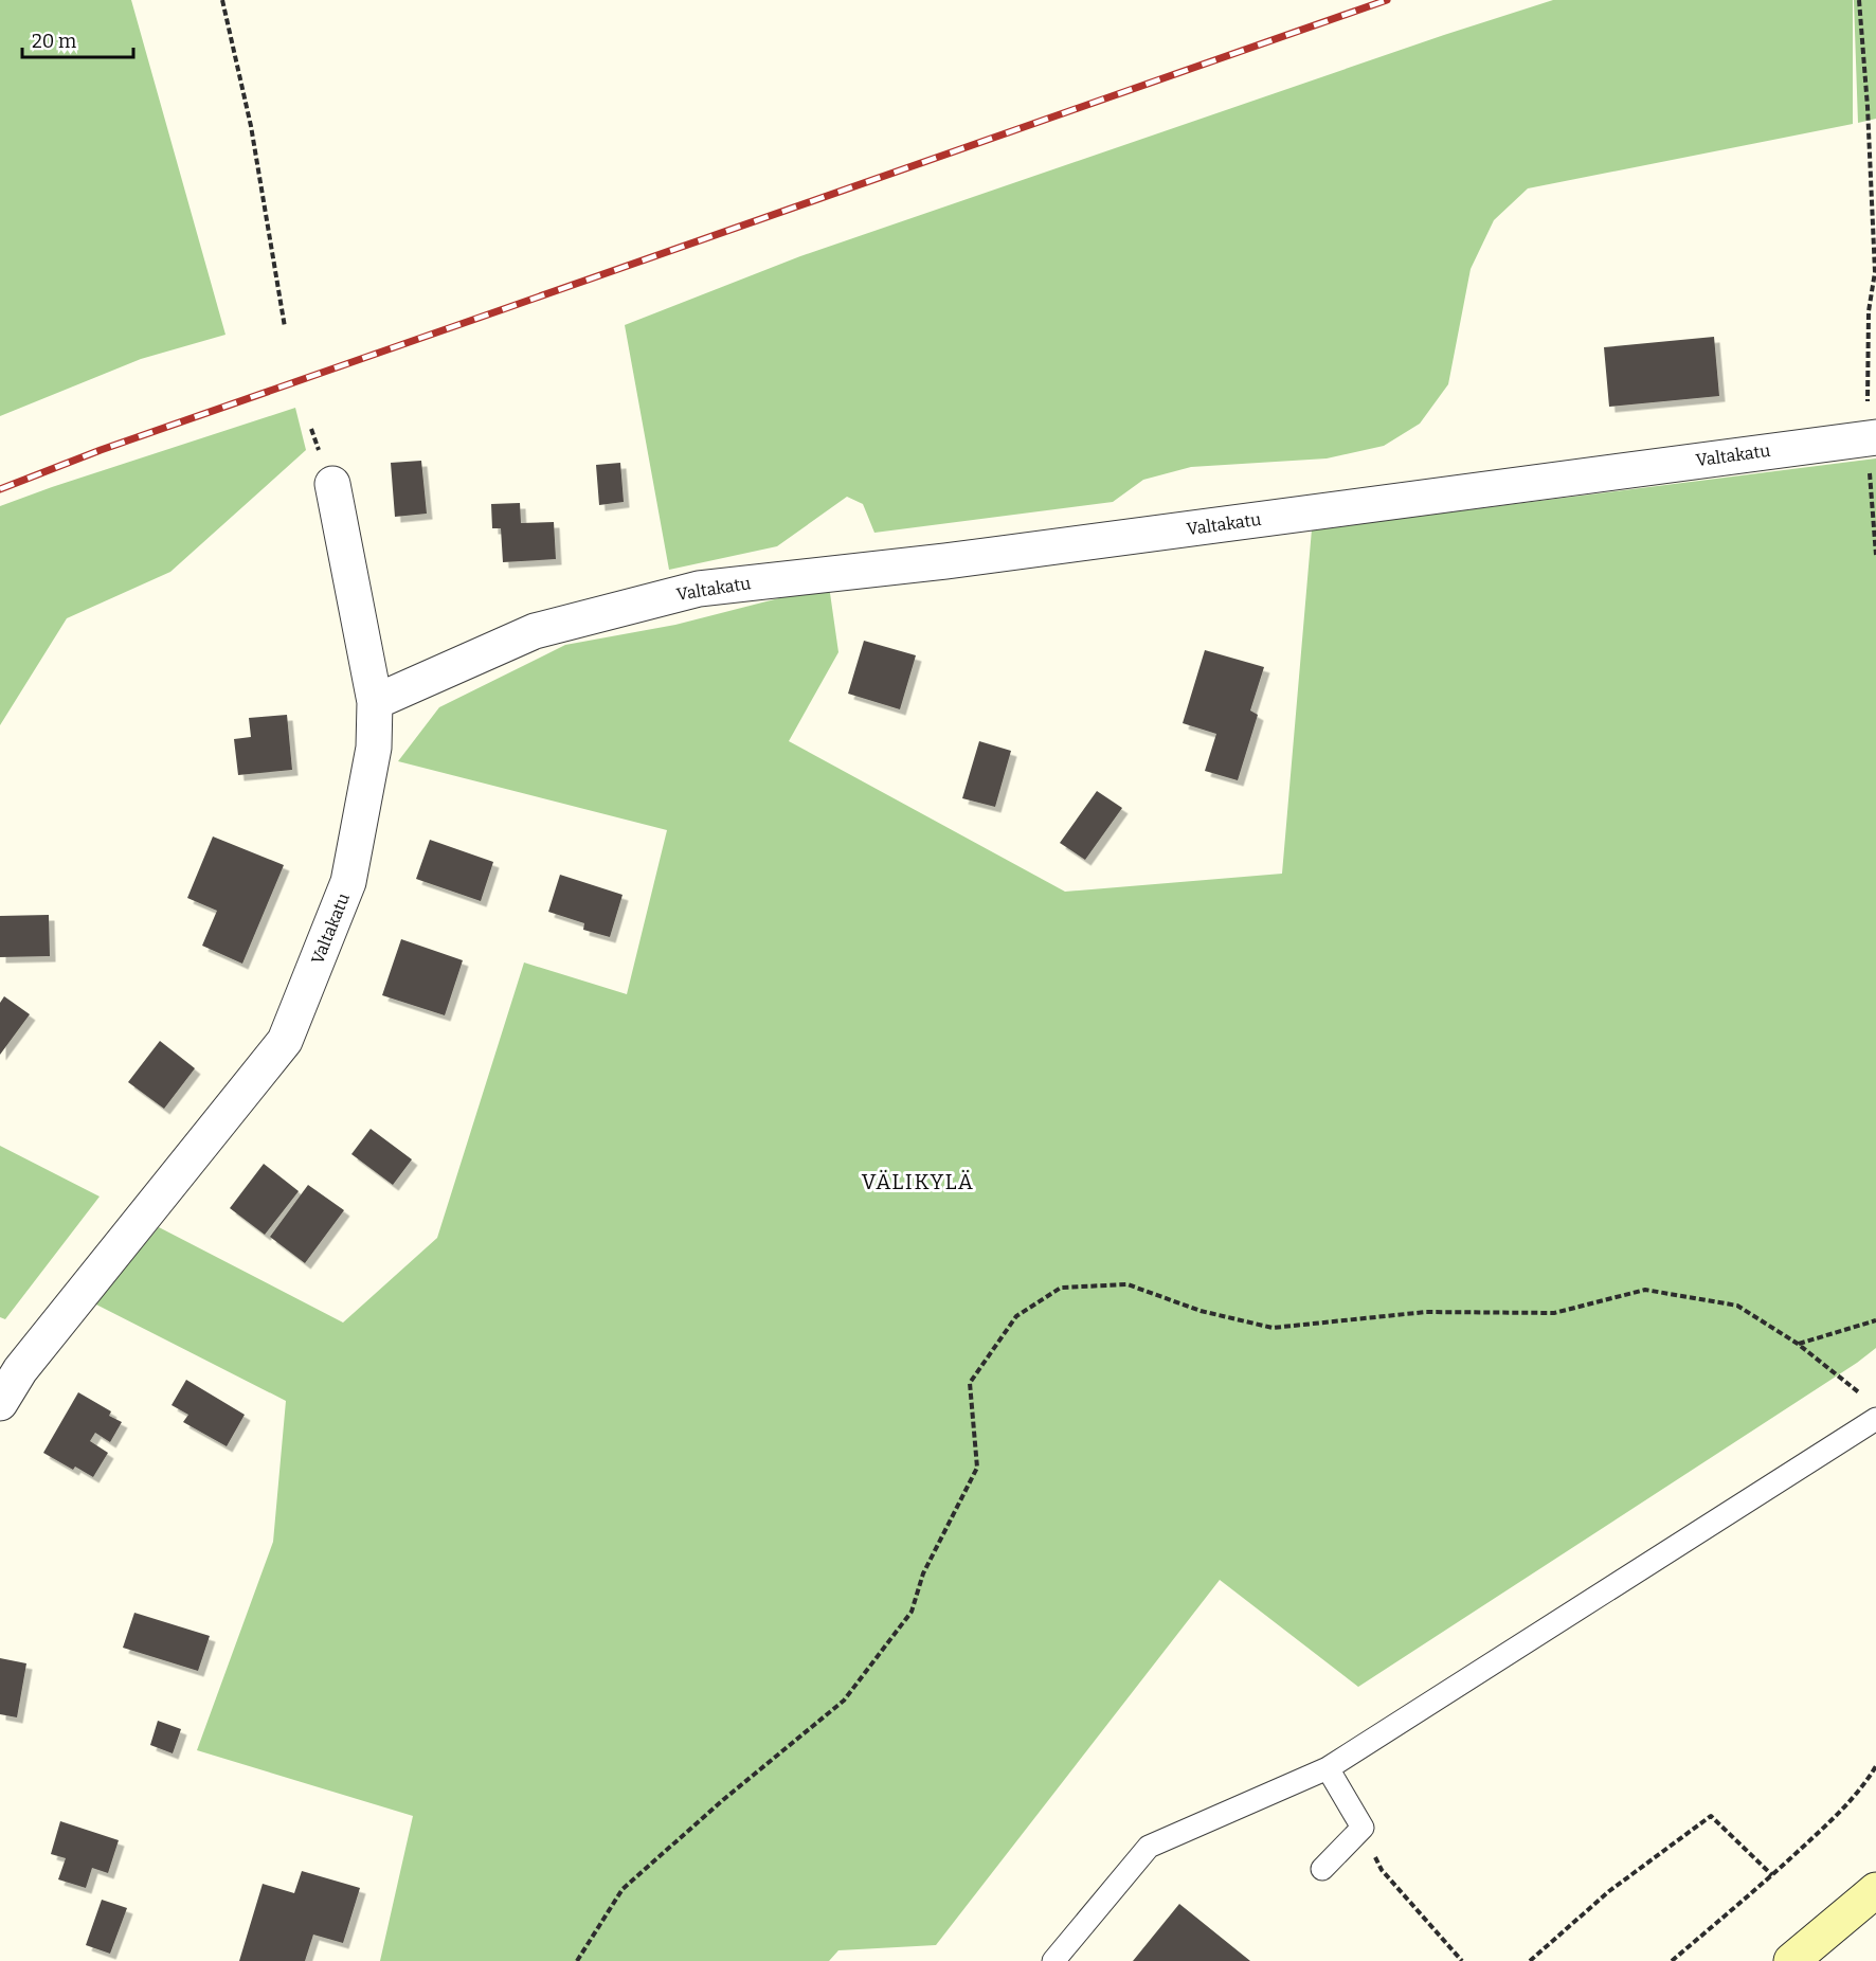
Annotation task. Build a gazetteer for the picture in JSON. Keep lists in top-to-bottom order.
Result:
{
  "streets": {
    "street": ["Valtakatu"]
  },
  "districts": ["VÄLIKYLÄ"],
  "scale_bar": "20 m"
}
